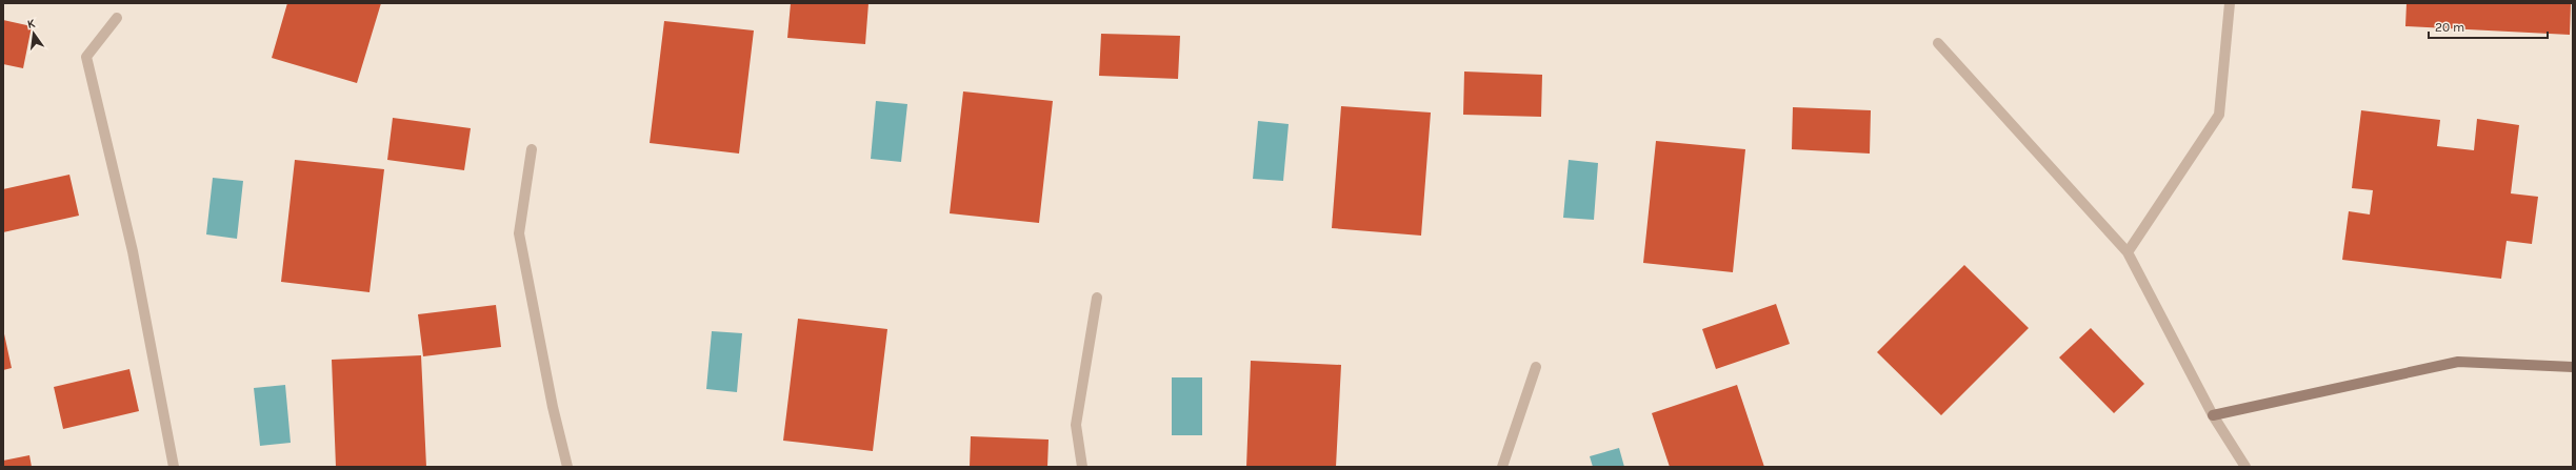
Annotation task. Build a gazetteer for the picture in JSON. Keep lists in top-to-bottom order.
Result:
{
  "scale_bar": "20 m",
  "north": "top"
}
